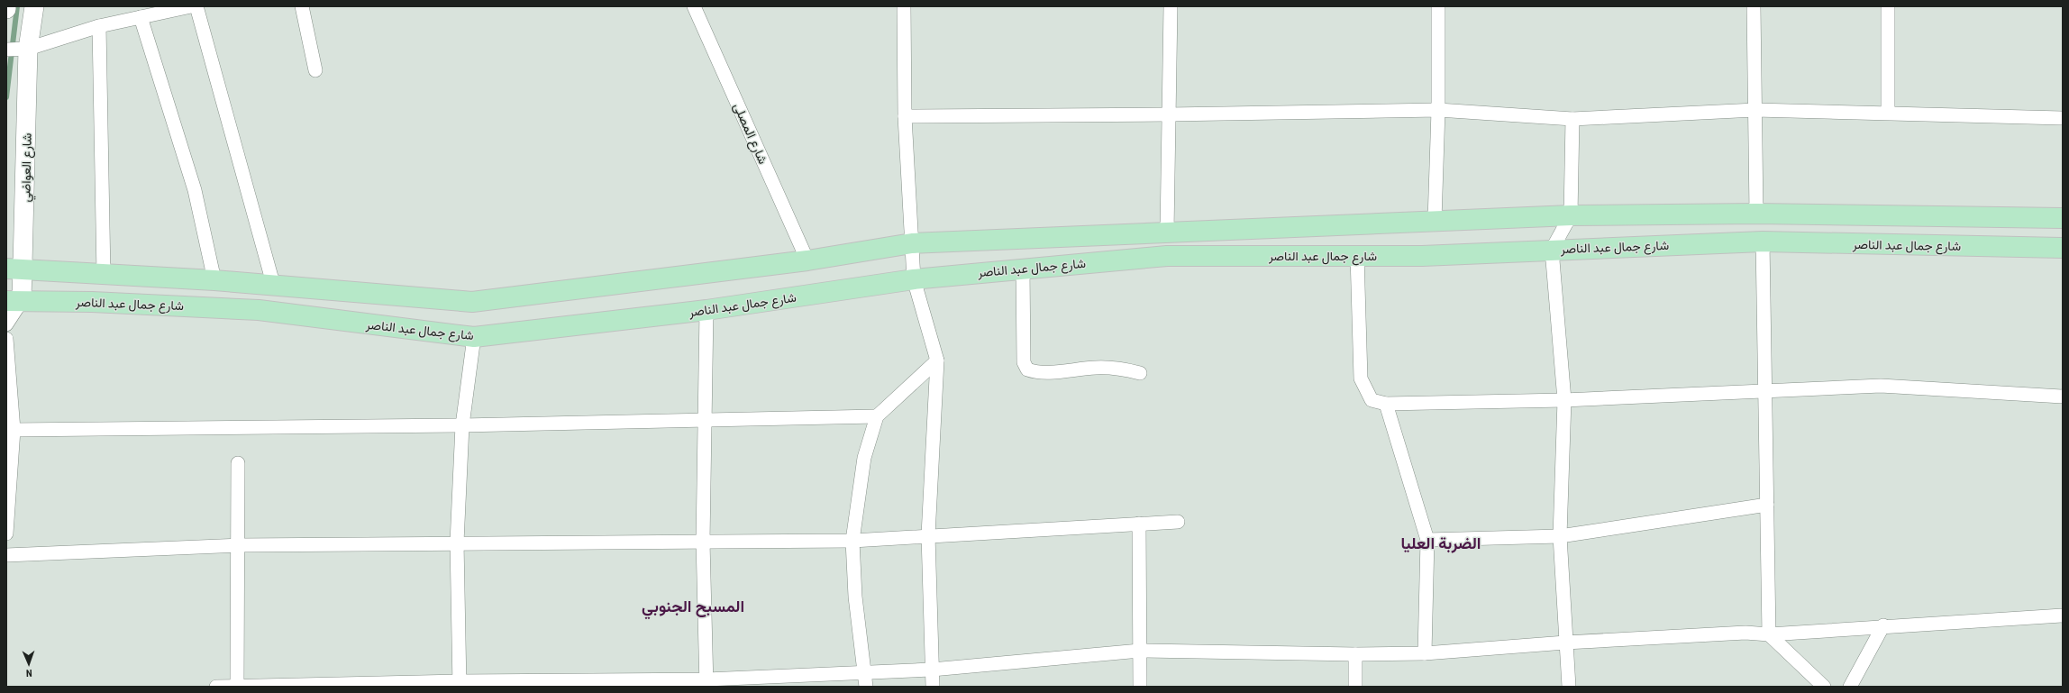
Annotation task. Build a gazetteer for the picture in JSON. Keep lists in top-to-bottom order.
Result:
{
  "streets": {
    "main road": ["شارع العواضي", "شارع جمال عبد الناصر"],
    "street": ["شارع المصلى"]
  },
  "crossings": [
    ["شارع المصلى", "شارع جمال عبد الناصر"],
    ["شارع العواضي", "شارع جمال عبد الناصر"]
  ],
  "districts": ["الضربة العليا", "المسبح الجنوبي"],
  "north": "bottom"
}
